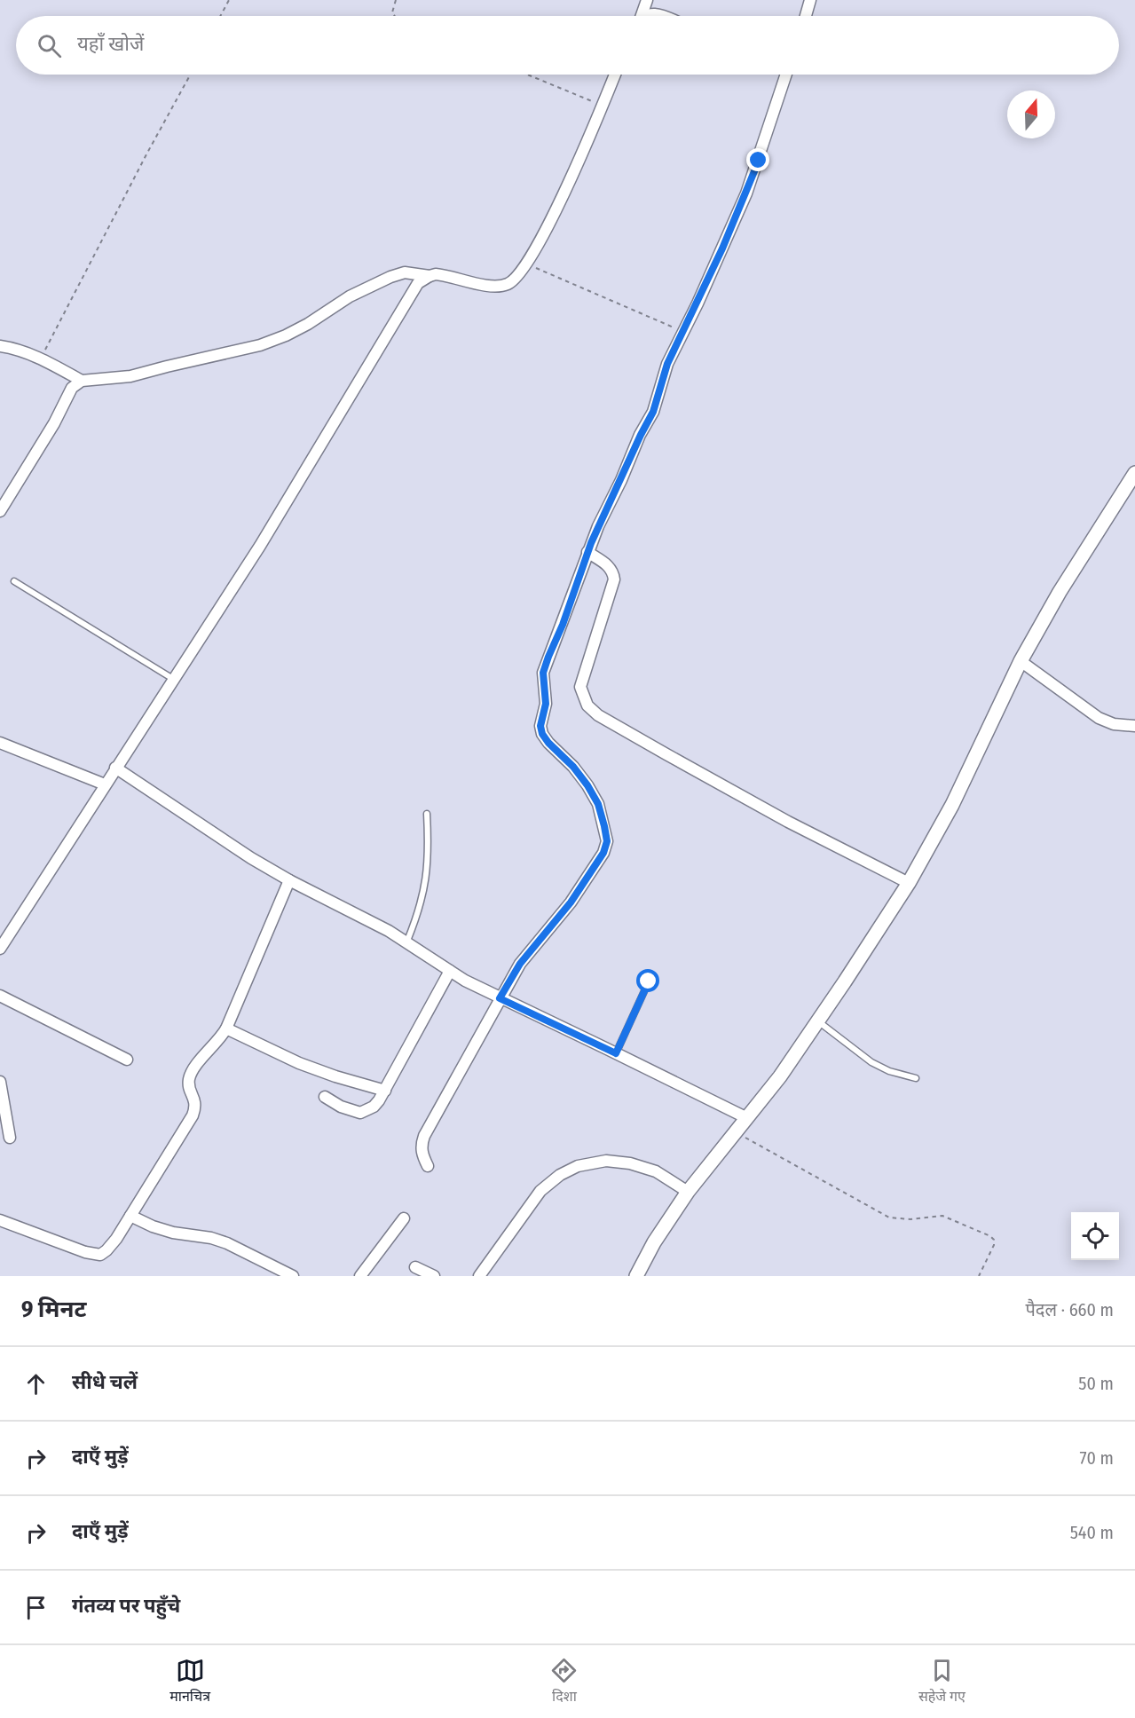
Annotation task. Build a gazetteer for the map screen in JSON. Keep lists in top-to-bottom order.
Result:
{
  "north": "top",
  "page": {
    "search": "यहाँ खोजें",
    "heading": ["9 मिनट", "पैदल · 660 m"],
    "list": [
      ["सीधे चलें", "50 m"],
      ["दाएँ मुड़ें", "70 m"],
      ["दाएँ मुड़ें", "540 m"],
      "गंतव्य पर पहुँचे"
    ],
    "nav": ["मानचित्र", "दिशा", "सहेजे गए"]
  }
}
